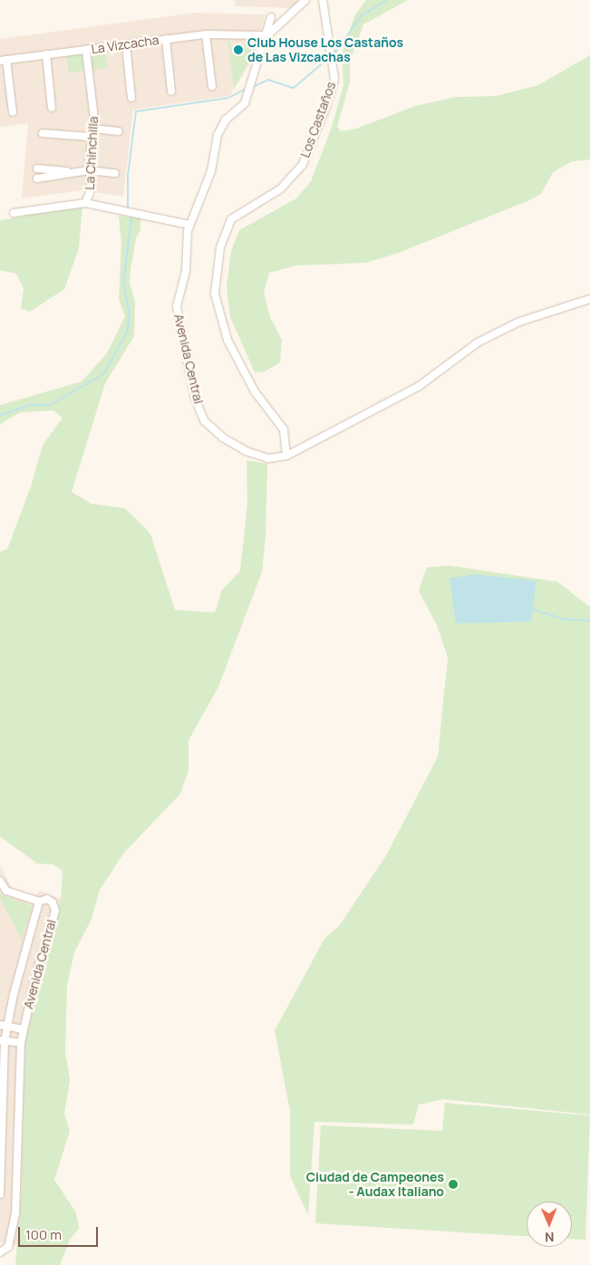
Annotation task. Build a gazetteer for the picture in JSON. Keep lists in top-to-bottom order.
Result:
{
  "streets": {
    "street": [
      "La Vizcacha",
      "Los Castaños",
      "La Chinchilla",
      "Avenida Central"
    ]
  },
  "crossings": [
    ["La Vizcacha", "La Chinchilla"],
    ["La Vizcacha", "Avenida Central"],
    ["Los Castaños", "Avenida Central"]
  ],
  "places": ["Club House Los Castaños de Las Vizcachas", "Ciudad de Campeones - Audax Italiano"],
  "scale_bar": "100 m",
  "north": "bottom"
}
